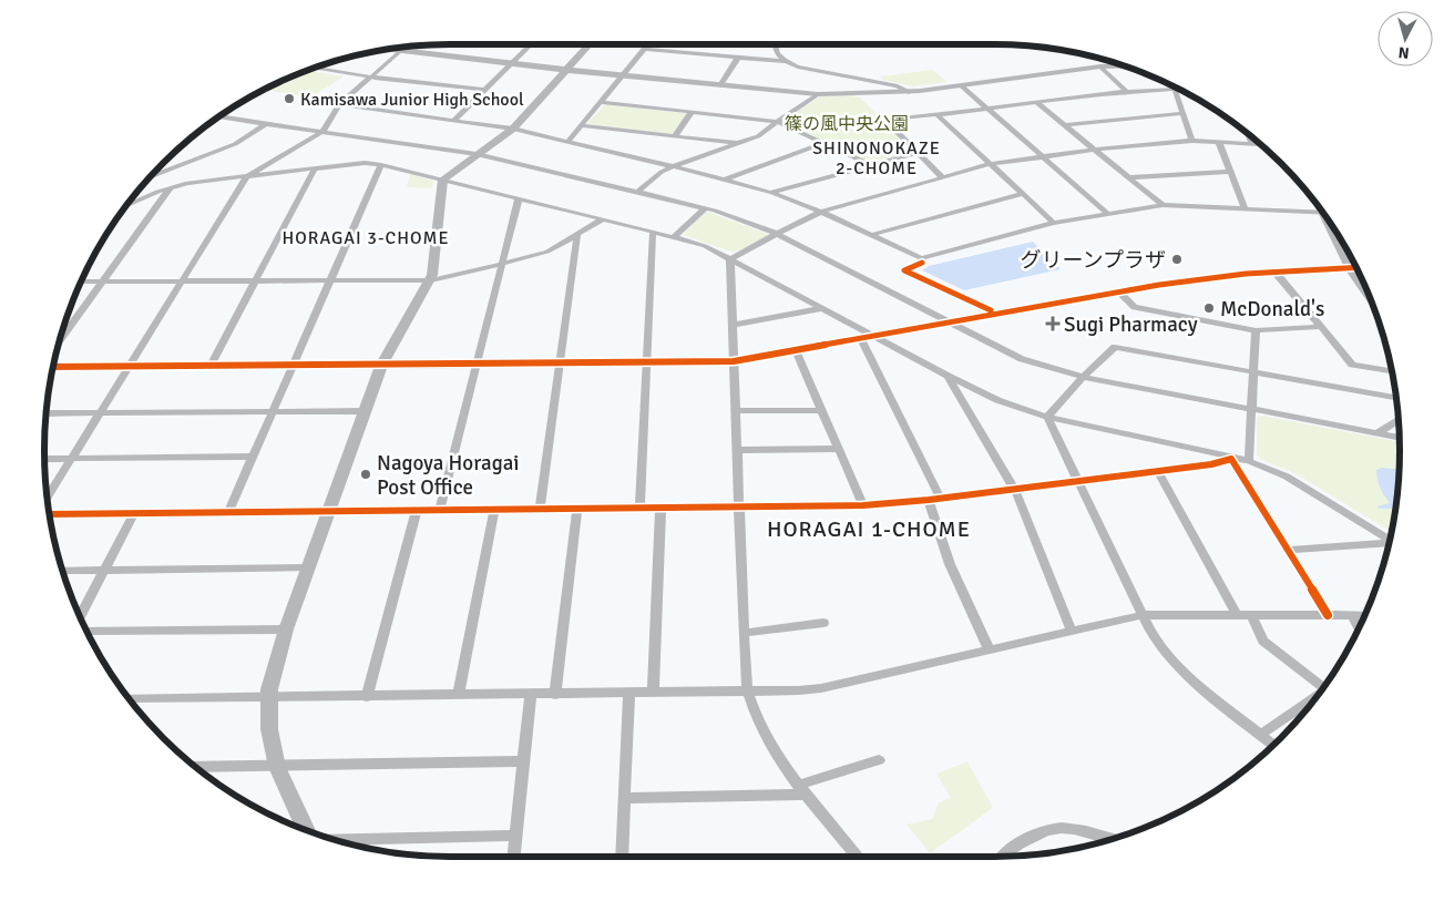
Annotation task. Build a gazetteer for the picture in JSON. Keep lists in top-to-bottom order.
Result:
{
  "districts": ["SHINONOKAZE 2-CHOME", "HORAGAI 3-CHOME", "HORAGAI 1-CHOME"],
  "parks": ["篠の風中央公園"],
  "places": {
    "other": [
      "Kamisawa Junior High School",
      "グリーンプラザ",
      "McDonald's",
      "Nagoya Horagai Post Office"
    ],
    "health": ["Sugi Pharmacy"]
  },
  "north": "bottom"
}
